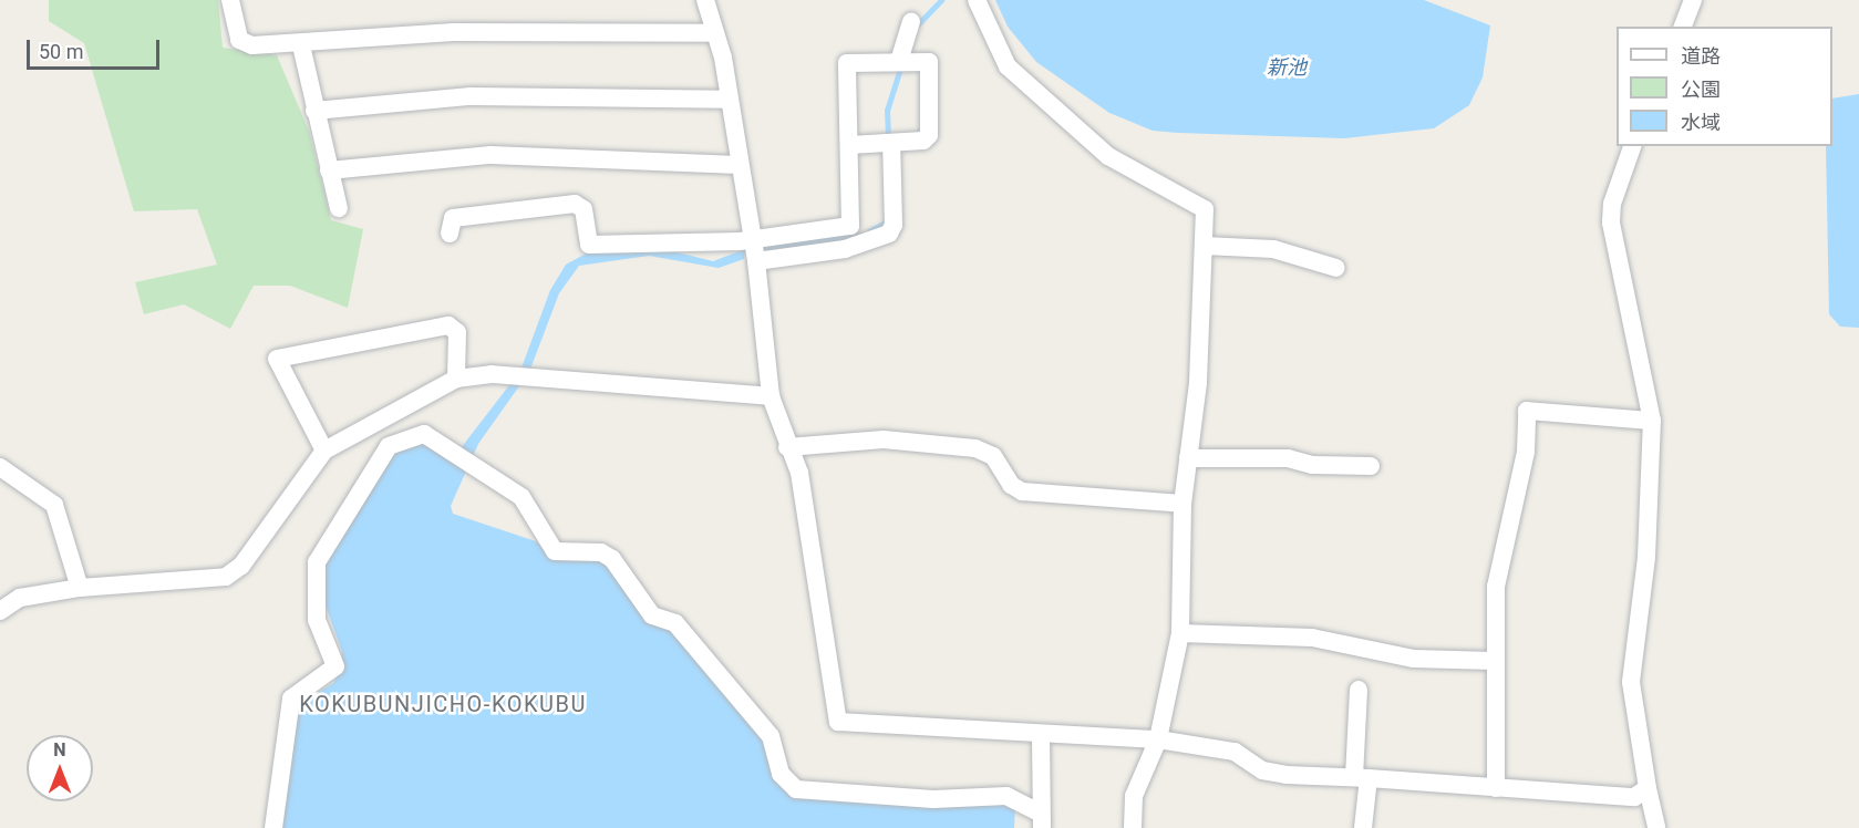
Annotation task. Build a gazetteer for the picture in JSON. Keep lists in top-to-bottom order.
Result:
{
  "districts": ["KOKUBUNJICHO-KOKUBU"],
  "water": ["新池"],
  "legend": ["道路", "公園", "水域"],
  "scale_bar": "50 m",
  "north": "top"
}
